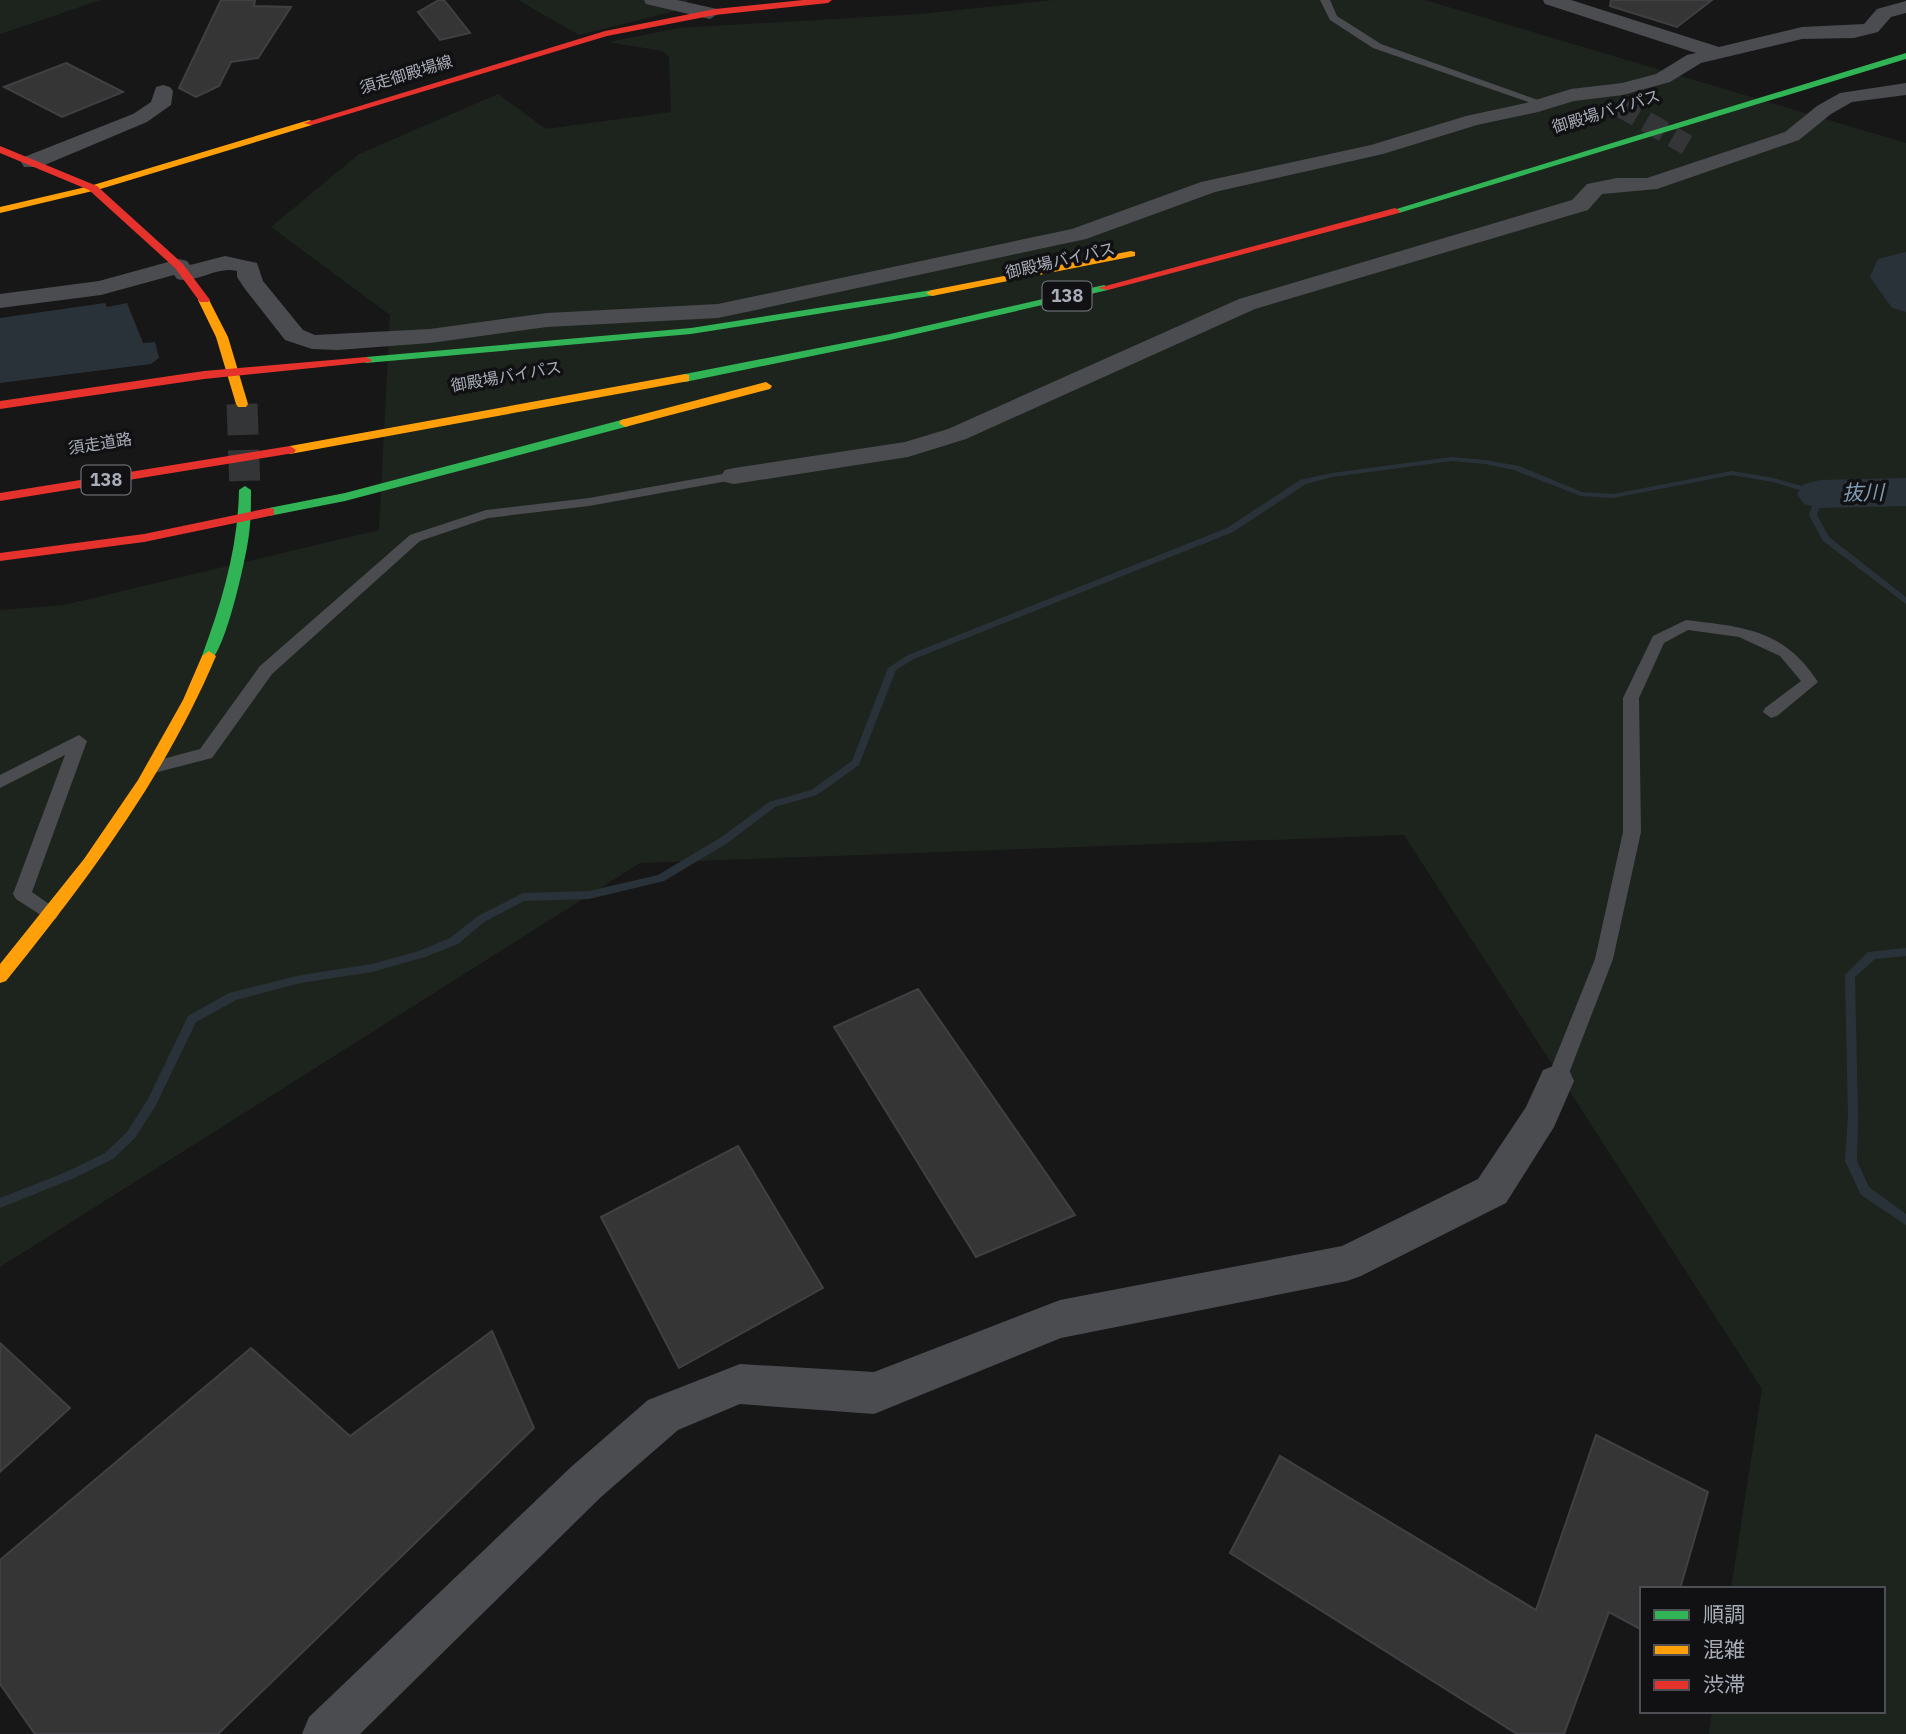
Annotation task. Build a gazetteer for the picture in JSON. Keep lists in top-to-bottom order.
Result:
{
  "streets": {
    "main road": [
      "須走御殿場線",
      "御殿場バイパス",
      "138",
      "須走道路"
    ]
  },
  "crossings": [
    ["御殿場バイパス", "須走道路"]
  ],
  "water": ["抜川"],
  "legend": ["順調", "混雑", "渋滞"]
}
